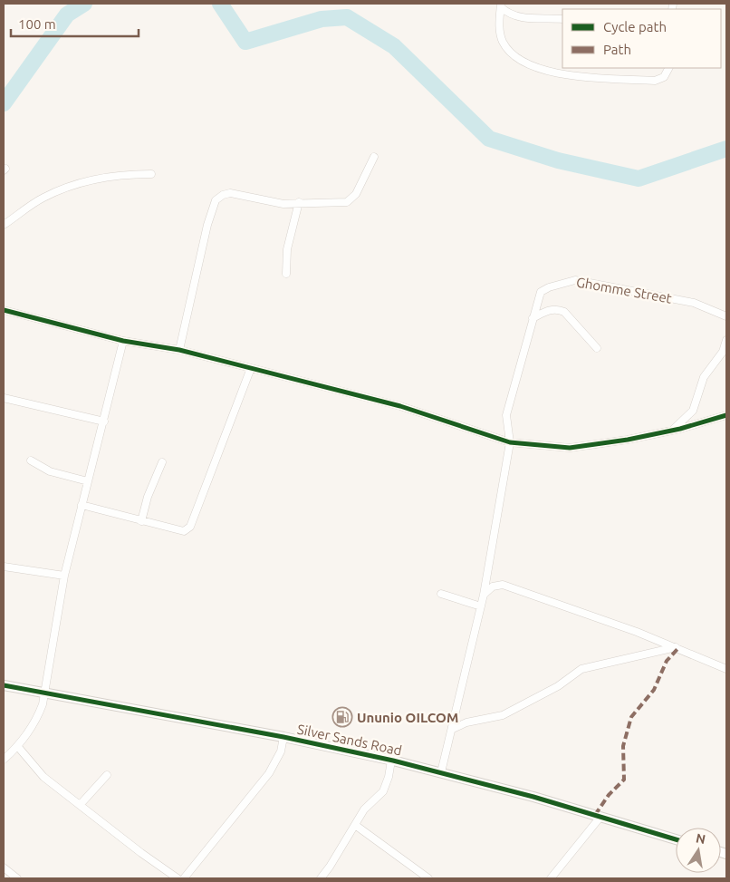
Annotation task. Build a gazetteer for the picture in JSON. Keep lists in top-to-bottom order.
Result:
{
  "streets": {
    "street": ["Ghomme Street", "Silver Sands Road"]
  },
  "crossings": [
    ["Ghomme Street", "Silver Sands Road"]
  ],
  "places": {
    "fuel station": ["Ununio OILCOM"]
  },
  "legend": ["Cycle path", "Path"],
  "scale_bar": "100 m",
  "north": "top"
}
